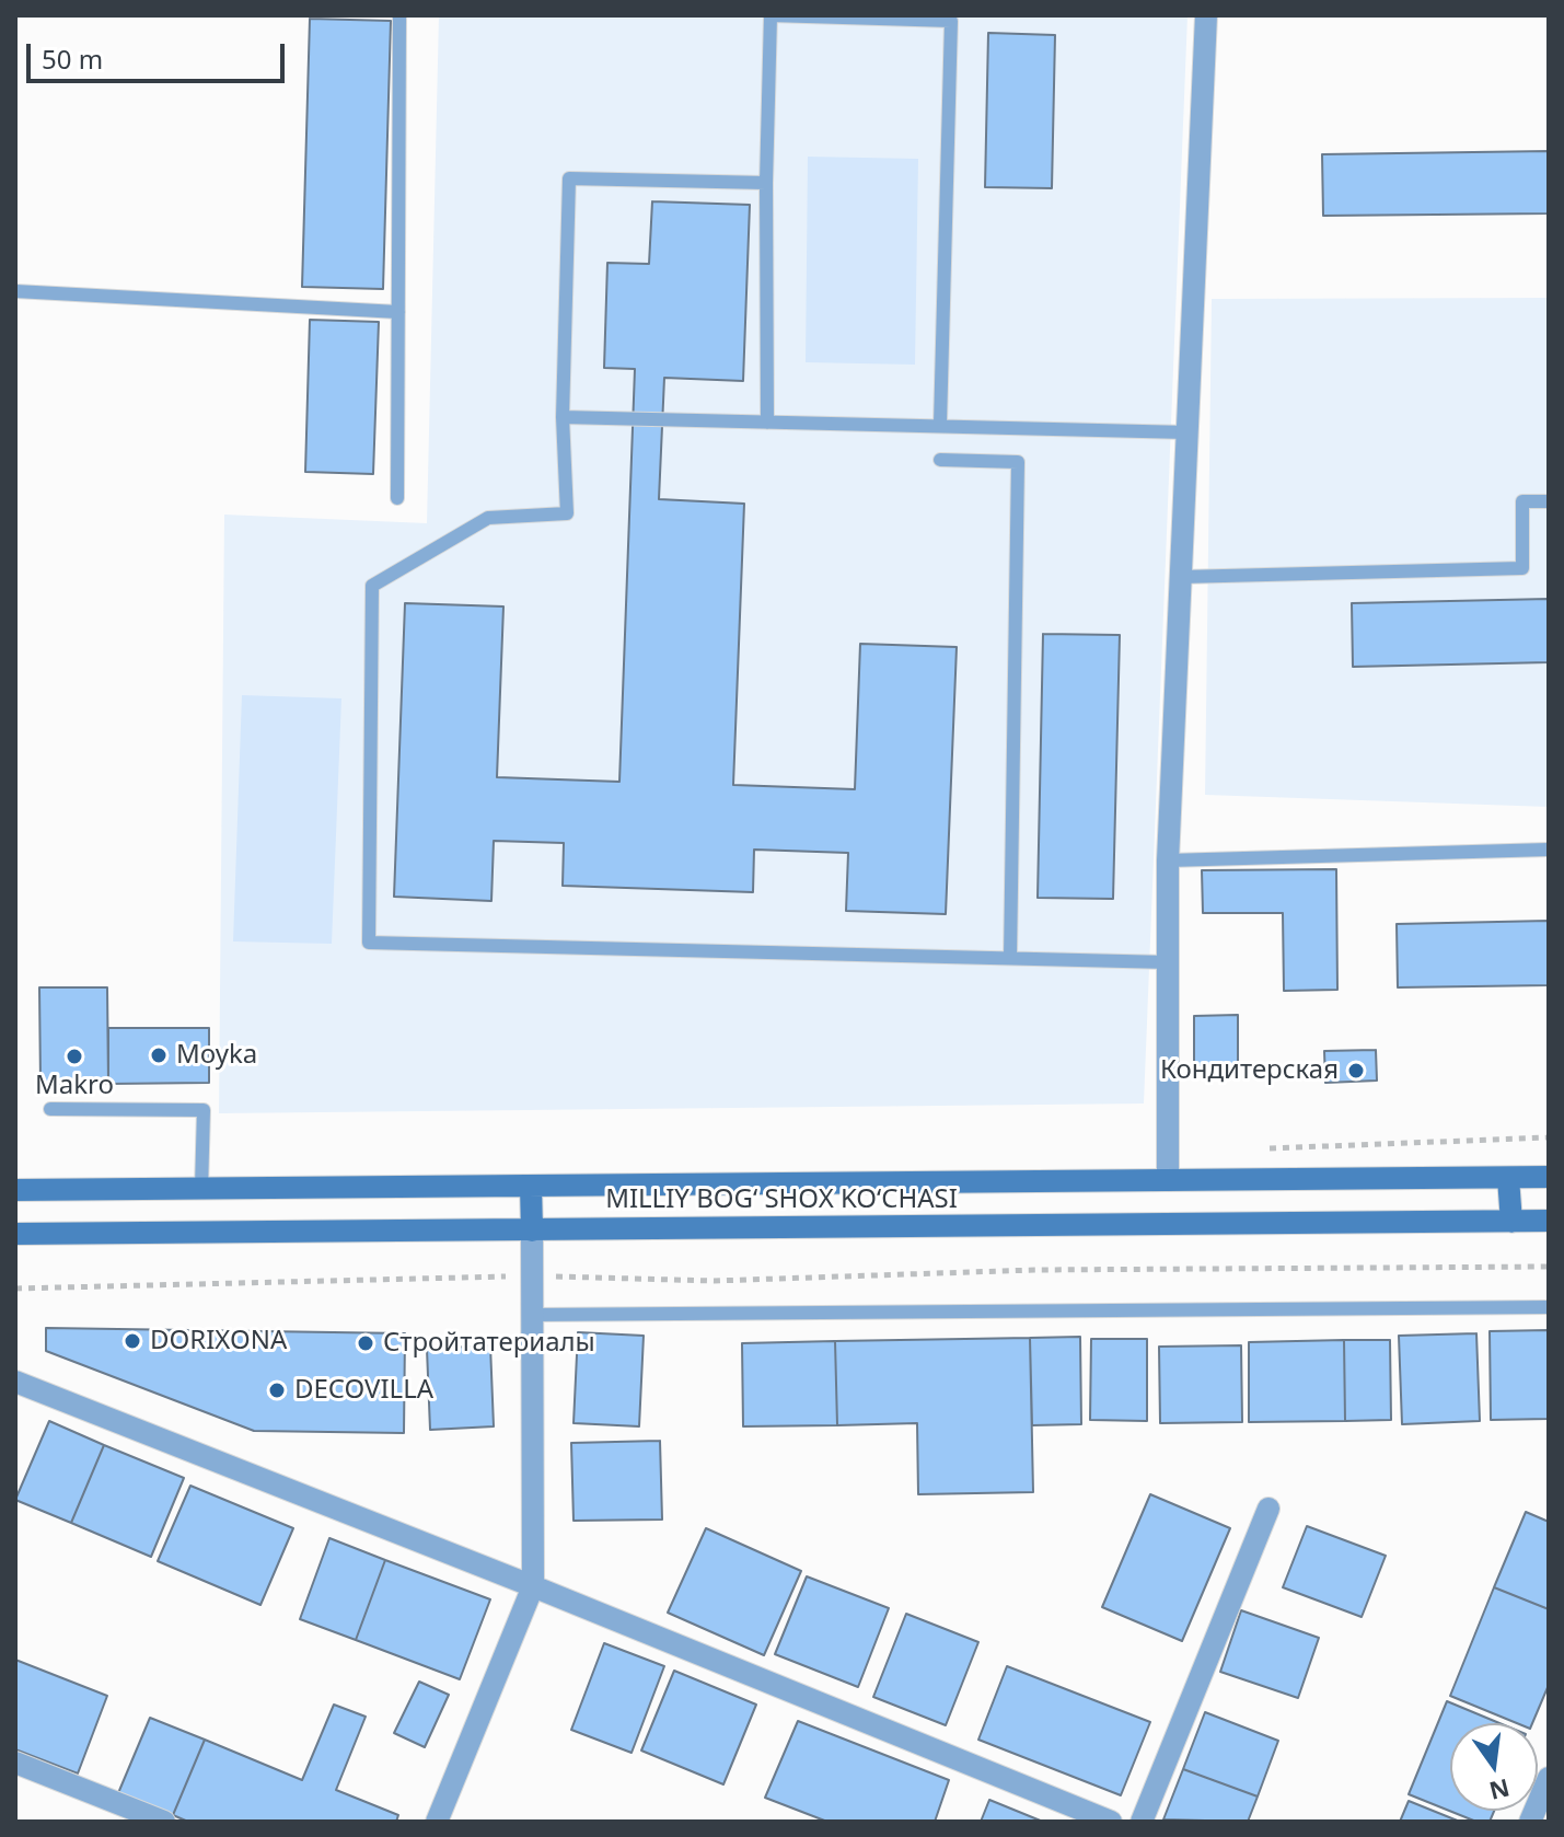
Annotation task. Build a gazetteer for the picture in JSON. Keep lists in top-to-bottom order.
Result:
{
  "streets": {
    "main road": ["MILLIY BOG‘ SHOX KO‘CHASI"]
  },
  "places": [
    "Moyka",
    "Makro",
    "Кондитерская",
    "DORIXONA",
    "Стройтатериалы",
    "DECOVILLA"
  ],
  "scale_bar": "50 m",
  "north": "bottom"
}
